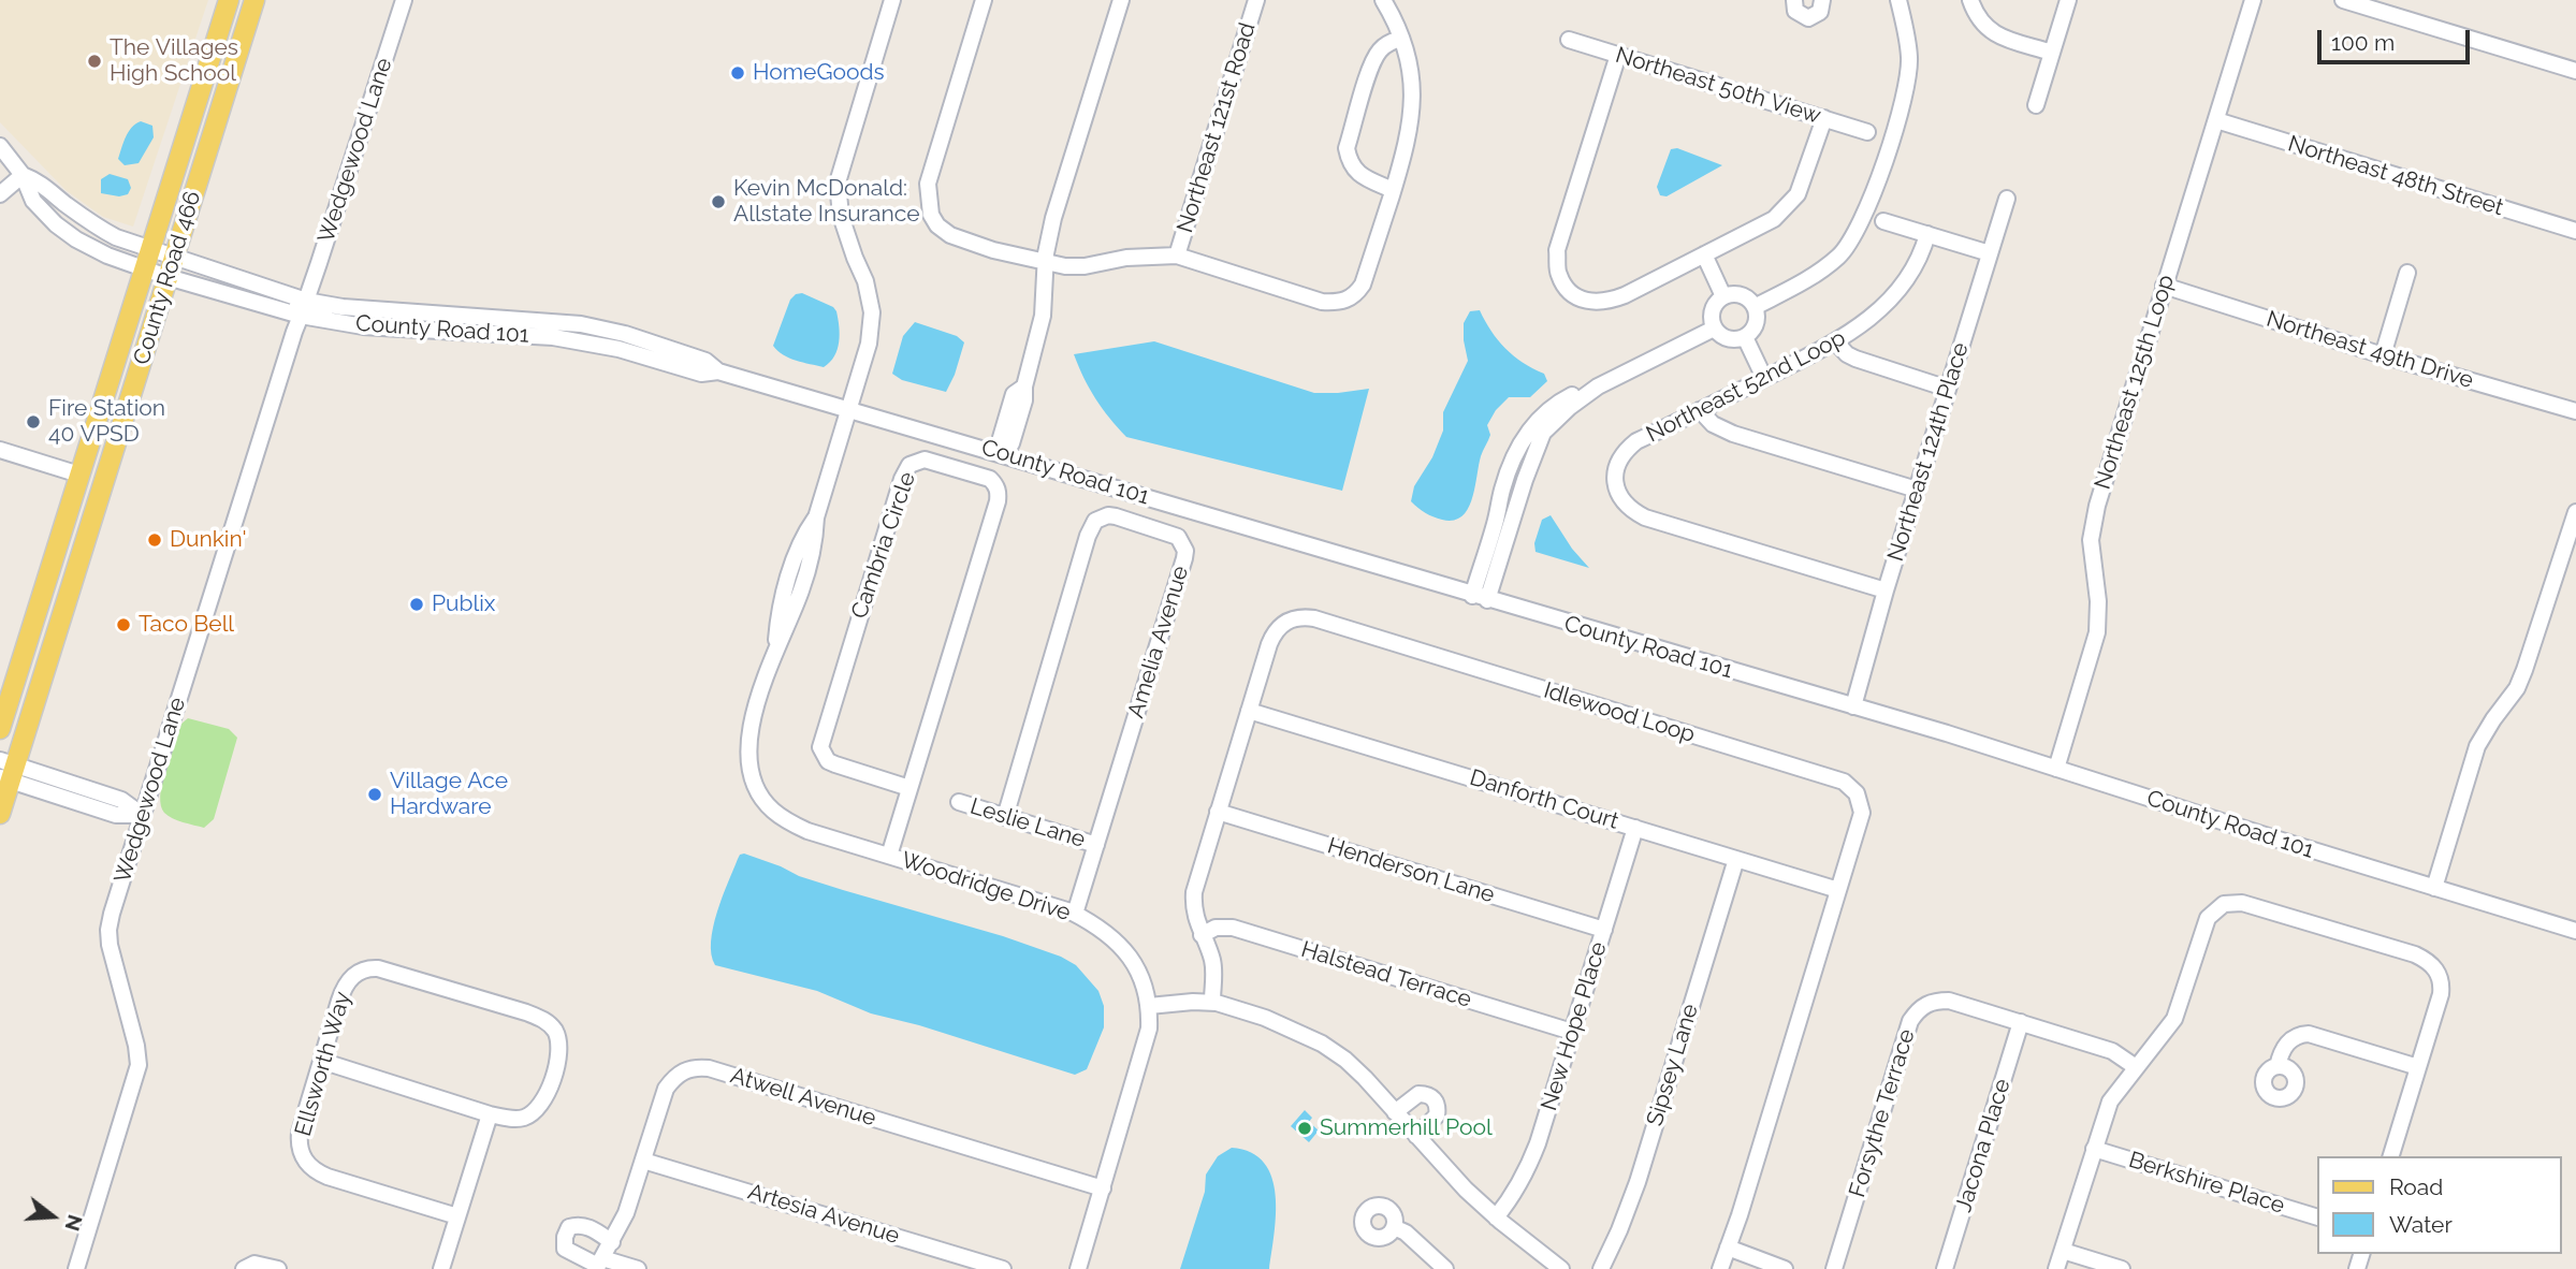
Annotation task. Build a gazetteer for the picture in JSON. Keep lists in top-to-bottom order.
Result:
{
  "streets": {
    "main road": ["County Road 466"],
    "street": [
      "Northeast 50th View",
      "Northeast 121st Road",
      "Wedgewood Lane",
      "Northeast 48th Street",
      "County Road 101",
      "Northeast 49th Drive",
      "Northeast 125th Loop",
      "Northeast 52nd Loop",
      "Northeast 124th Place",
      "Cambria Circle",
      "Amelia Avenue",
      "Idlewood Loop",
      "Danforth Court",
      "Leslie Lane",
      "Henderson Lane",
      "Woodridge Drive",
      "Halstead Terrace",
      "New Hope Place",
      "Ellsworth Way",
      "Sipsey Lane",
      "Atwell Avenue",
      "Forsythe Terrace",
      "Jacona Place",
      "Berkshire Place",
      "Artesia Avenue"
    ]
  },
  "crossings": [
    ["Wedgewood Lane", "County Road 101"],
    ["Northeast 48th Street", "Northeast 125th Loop"],
    ["County Road 466", "County Road 101"],
    ["County Road 101", "Northeast 125th Loop"],
    ["County Road 101", "Northeast 124th Place"],
    ["County Road 101", "Woodridge Drive"],
    ["Northeast 49th Drive", "Northeast 125th Loop"],
    ["Northeast 52nd Loop", "Northeast 124th Place"],
    ["Cambria Circle", "Woodridge Drive"],
    ["Amelia Avenue", "Leslie Lane"],
    ["Amelia Avenue", "Woodridge Drive"],
    ["Idlewood Loop", "Danforth Court"],
    ["Idlewood Loop", "Henderson Lane"],
    ["Idlewood Loop", "Halstead Terrace"],
    ["Danforth Court", "New Hope Place"],
    ["Danforth Court", "Sipsey Lane"],
    ["Henderson Lane", "New Hope Place"],
    ["Woodridge Drive", "Atwell Avenue"],
    ["Halstead Terrace", "New Hope Place"],
    ["Atwell Avenue", "Artesia Avenue"],
    ["Forsythe Terrace", "Jacona Place"]
  ],
  "places": [
    "The Villages High School",
    "HomeGoods",
    "Kevin McDonald: Allstate Insurance",
    "Fire Station 40 VPSD",
    "Dunkin'",
    "Publix",
    "Taco Bell",
    "Village Ace Hardware",
    "Summerhill Pool"
  ],
  "legend": ["Road", "Water"],
  "scale_bar": "100 m",
  "north": "right"
}
